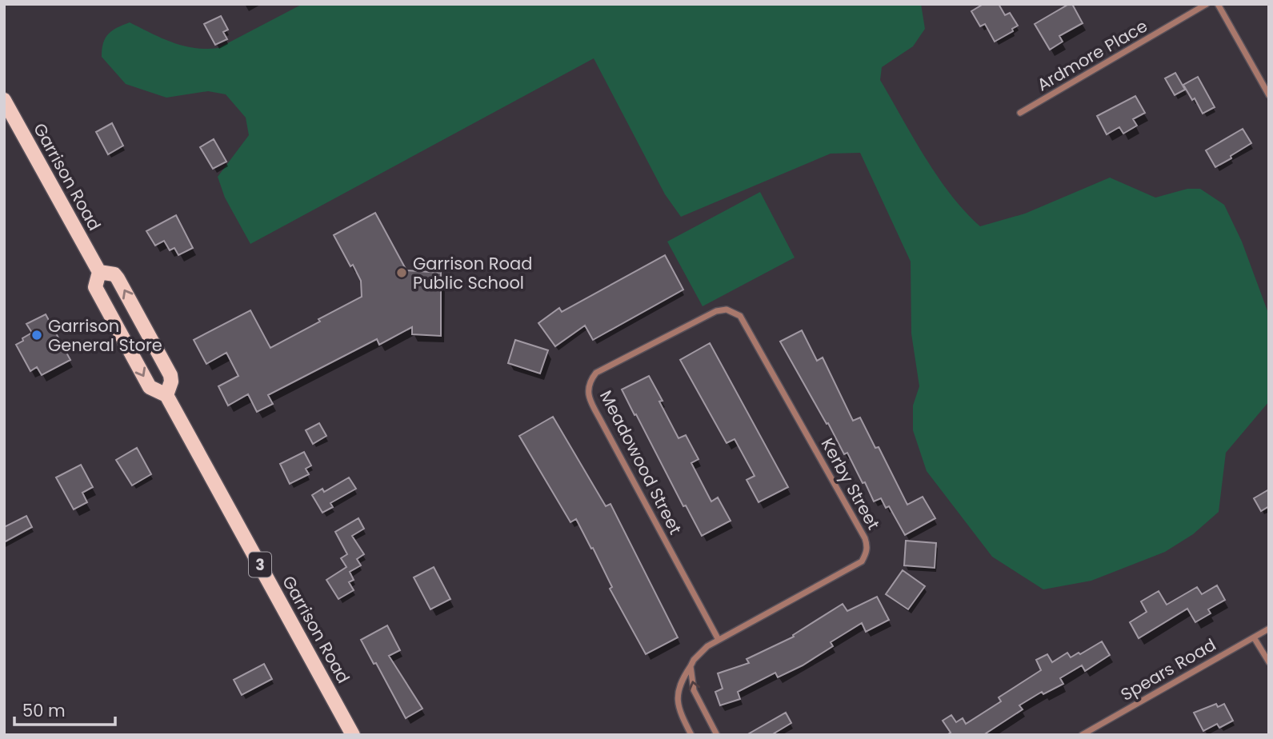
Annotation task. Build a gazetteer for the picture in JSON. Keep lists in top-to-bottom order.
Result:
{
  "streets": {
    "main road": ["Garrison Road", "3"],
    "street": [
      "Ardmore Place",
      "Meadowood Street",
      "Kerby Street",
      "Spears Road"
    ]
  },
  "crossings": [
    ["Meadowood Street", "Kerby Street"]
  ],
  "places": ["Garrison Road Public School", "Garrison General Store"],
  "scale_bar": "50 m"
}
